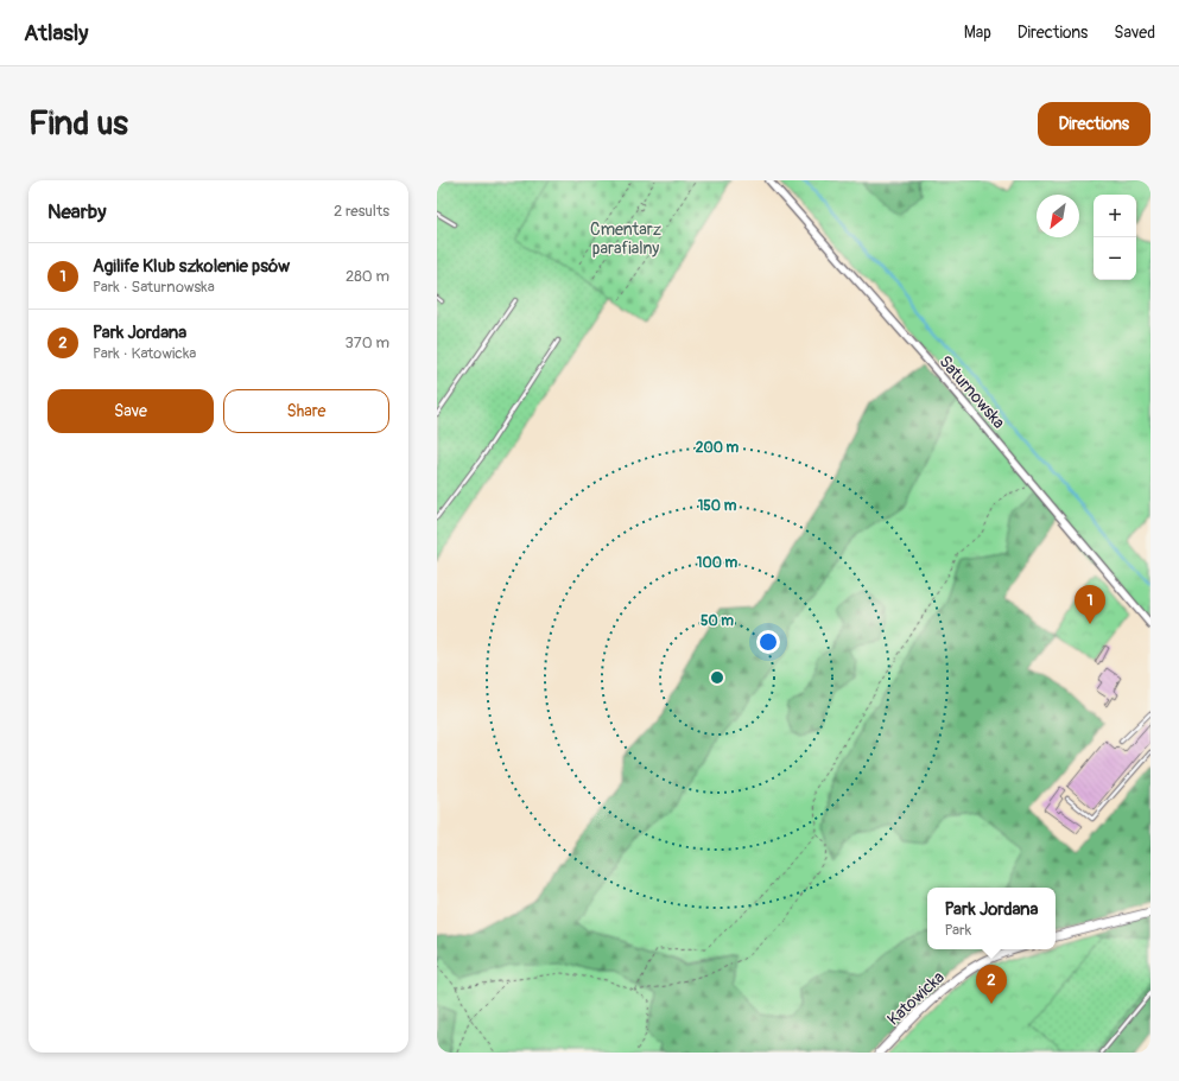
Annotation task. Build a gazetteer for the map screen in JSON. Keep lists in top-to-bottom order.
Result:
{
  "streets": {
    "street": ["Saturnowska", "Katowicka"]
  },
  "parks": ["Cmentarz parafialny"],
  "north": "bottom left",
  "page": {
    "header": "Atlasly",
    "nav": ["Map", "Directions", "Saved"],
    "buttons": [
      "Directions",
      ["Save", "Share"]
    ],
    "title": "Find us",
    "heading": ["Nearby", "2 results"],
    "map_buttons": ["+", "−"],
    "list": [
      {
        "mark": "1",
        "name": "Agilife Klub szkolenie psów",
        "note": "Park · Saturnowska",
        "value": "280 m"
      },
      {
        "mark": "2",
        "name": "Park Jordana",
        "note": "Park · Katowicka",
        "value": "370 m"
      }
    ],
    "pins": ["1", "2"],
    "popup": ["Park Jordana", "Park"]
  },
  "rings": [
    "200 m",
    "150 m",
    "100 m",
    "50 m"
  ]
}
